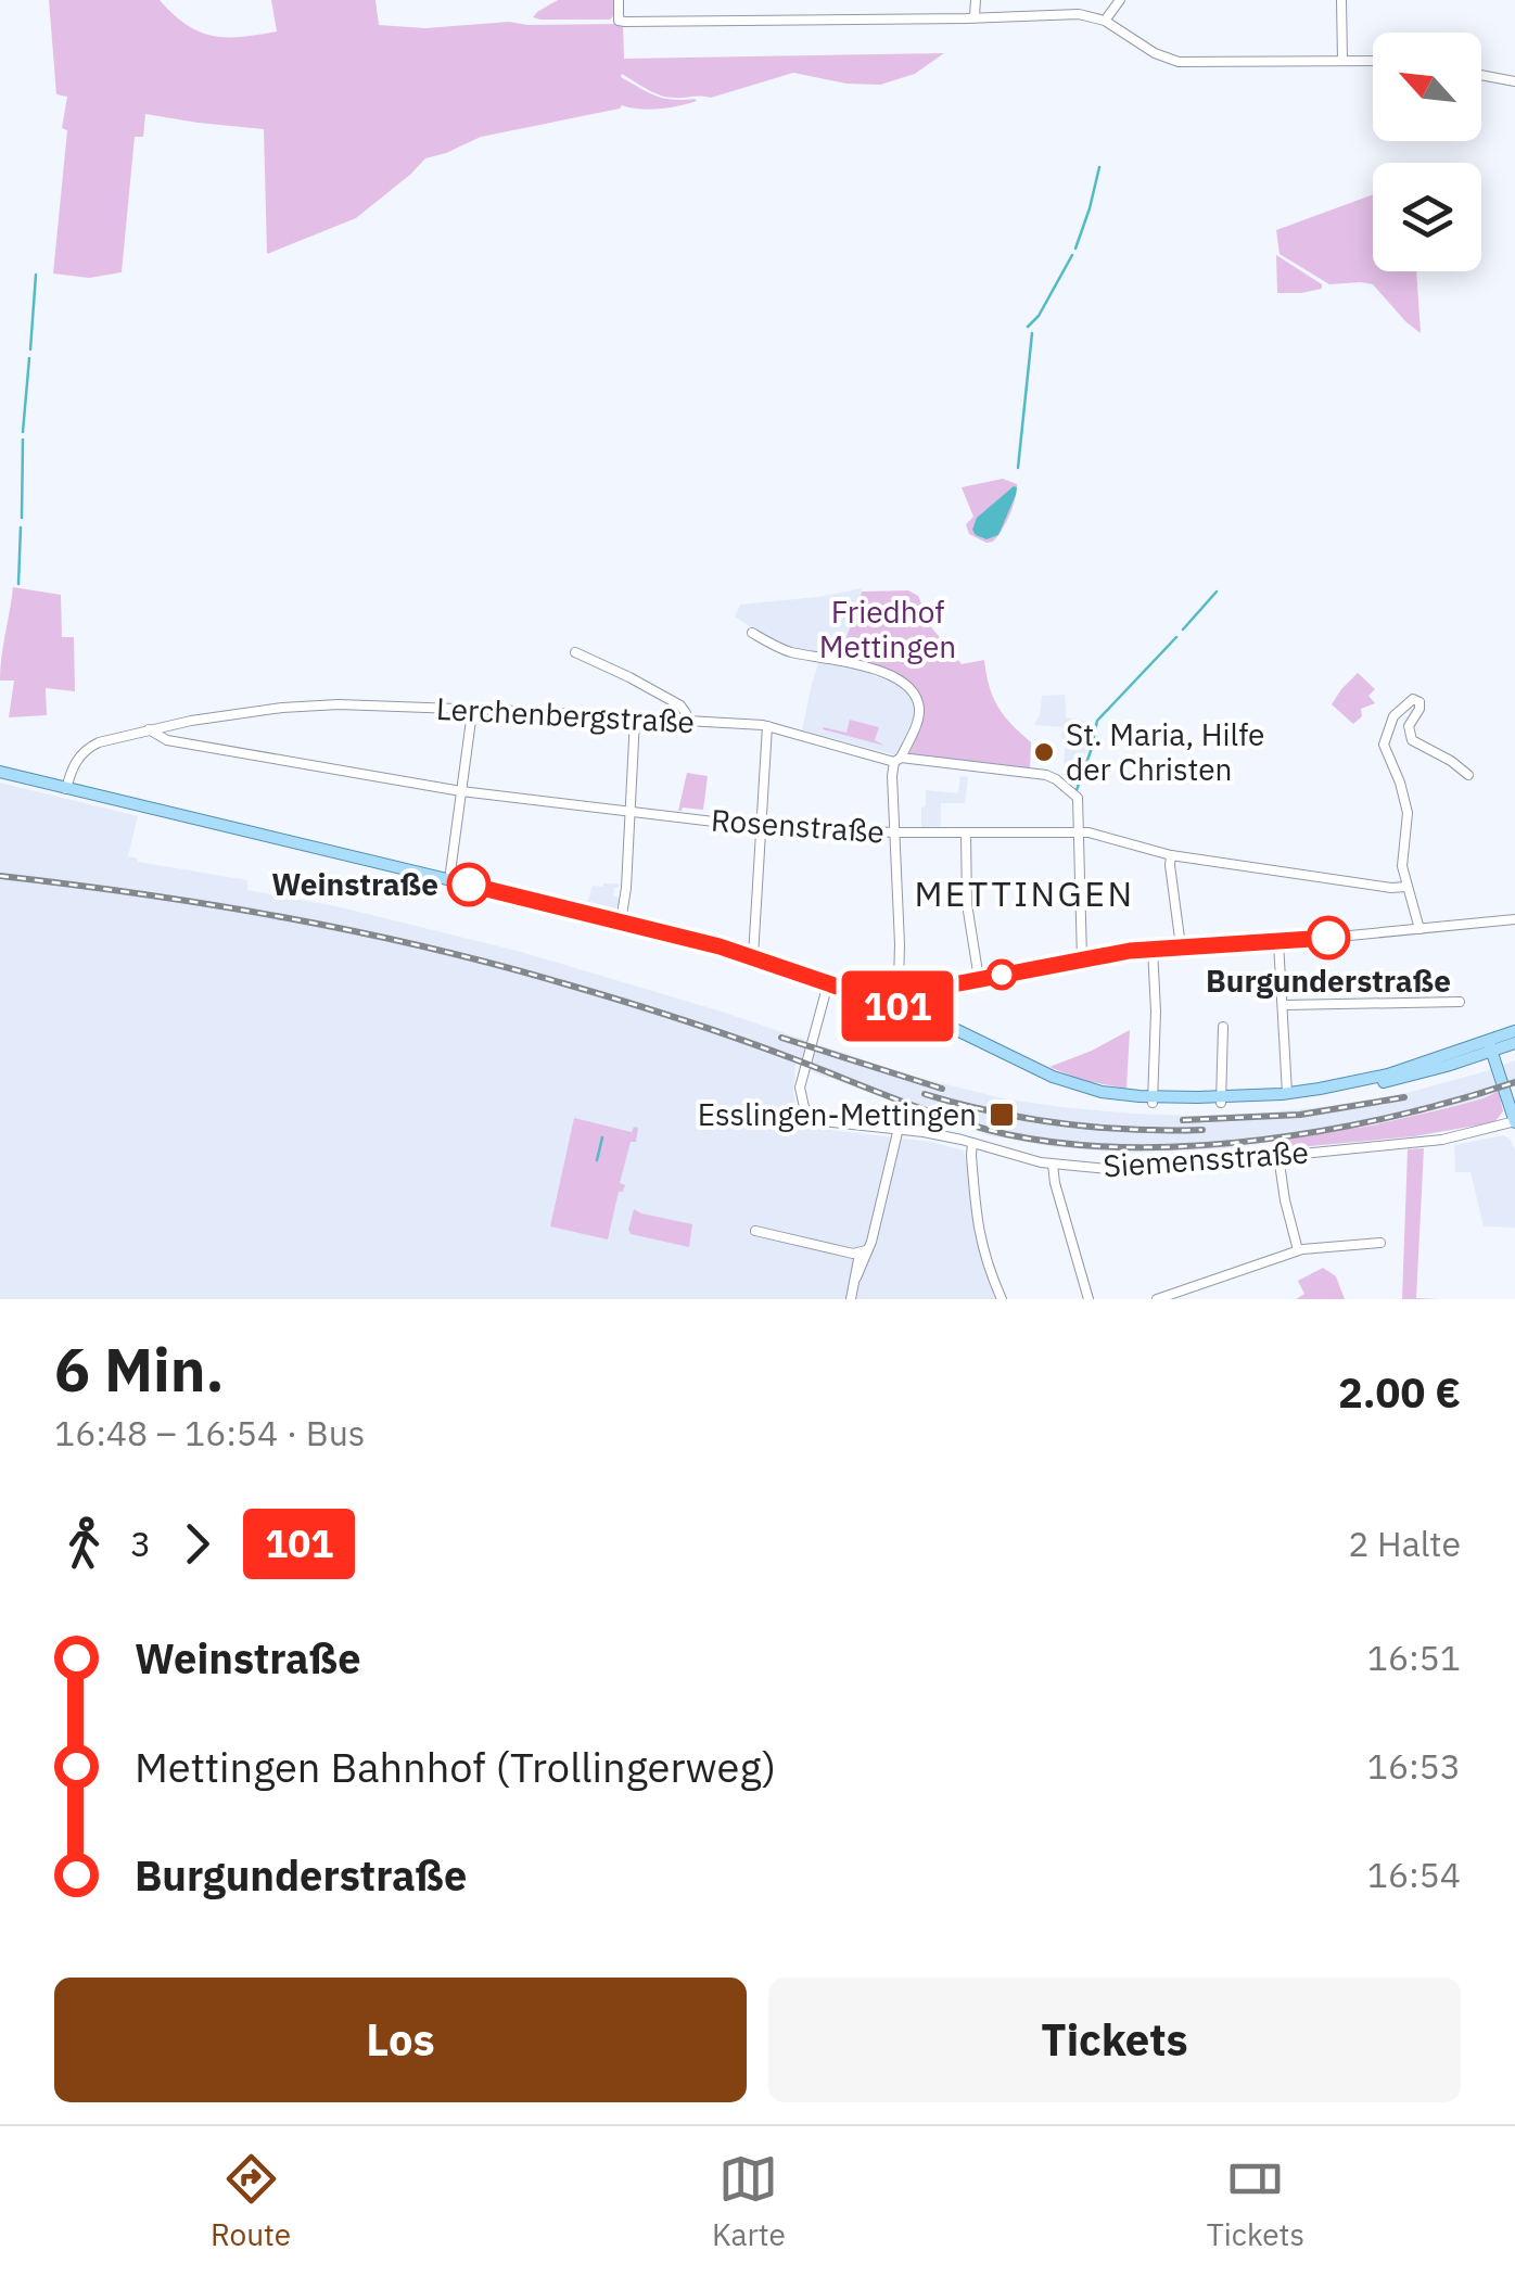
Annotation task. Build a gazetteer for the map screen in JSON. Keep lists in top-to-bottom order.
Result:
{
  "streets": {
    "street": ["Lerchenbergstraße", "Rosenstraße", "Siemensstraße"]
  },
  "crossings": [
    ["Lerchenbergstraße", "Rosenstraße"]
  ],
  "districts": ["METTINGEN"],
  "parks": ["Friedhof Mettingen"],
  "places": {
    "other": ["St. Maria, Hilfe der Christen", "Weinstraße", "Burgunderstraße"],
    "transit": ["Esslingen-Mettingen"]
  },
  "lines": ["bus line 101"],
  "north": "top left",
  "page": {
    "on_map": "101",
    "heading": ["6 Min.", "16:48 – 16:54 · Bus", "2.00 €"],
    "legs": ["3", "101", "2 Halte"],
    "list": [
      {
        "name": "Weinstraße",
        "value": "16:51"
      },
      {
        "name": "Mettingen Bahnhof (Trollingerweg)",
        "value": "16:53"
      },
      {
        "name": "Burgunderstraße",
        "value": "16:54"
      }
    ],
    "buttons": ["Los", "Tickets"],
    "tabs": ["Route", "Karte", "Tickets"]
  }
}
